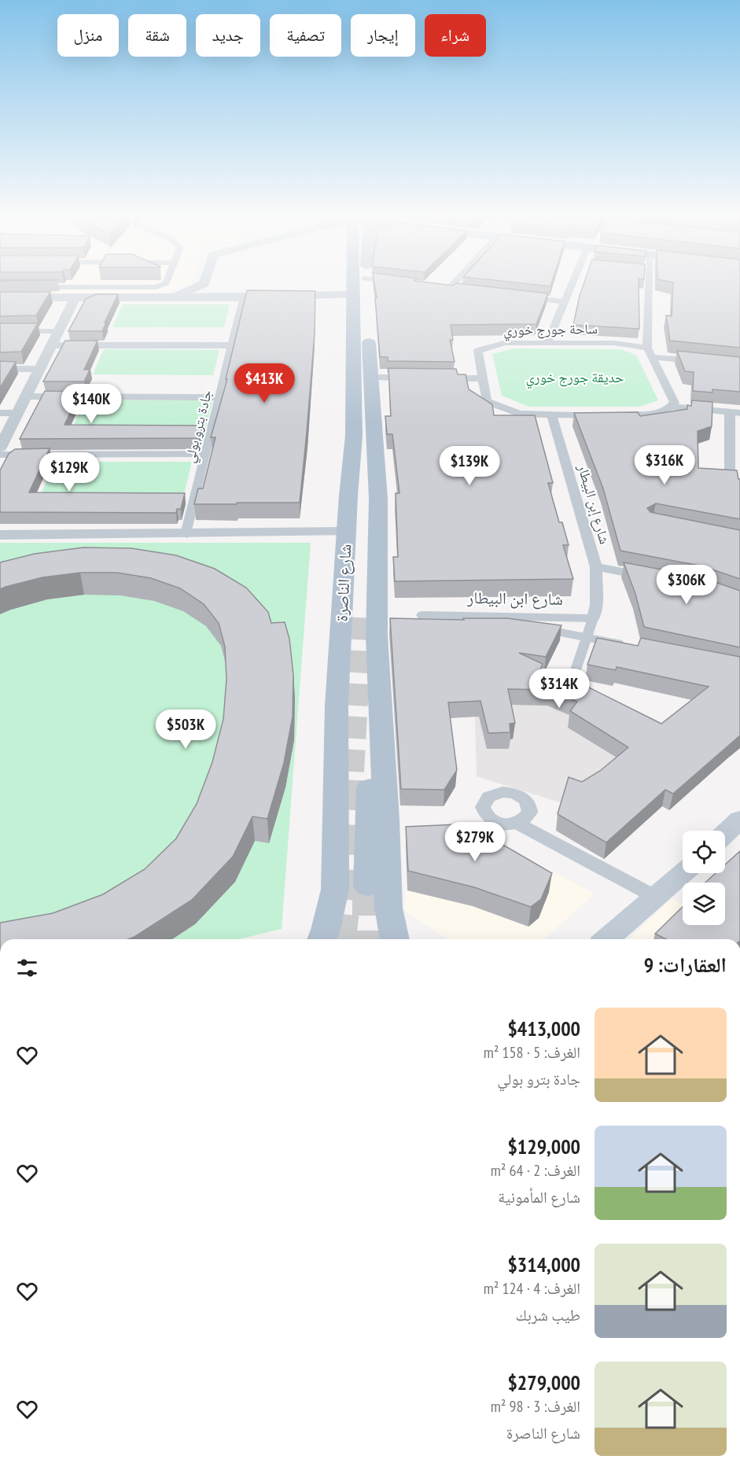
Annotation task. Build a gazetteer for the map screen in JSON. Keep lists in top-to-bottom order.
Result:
{
  "streets": {
    "main road": ["شارع الناصرة"],
    "street": [
      "ساحة جورج خوري",
      "جادة بترو بولي",
      "شارع إبن البيطار",
      "شارع ابن البيطار"
    ]
  },
  "crossings": [
    ["ساحة جورج خوري", "شارع إبن البيطار"],
    ["شارع إبن البيطار", "شارع ابن البيطار"]
  ],
  "parks": ["حديقة جورج خوري"],
  "page": {
    "chip": [
      "شراء",
      "إيجار",
      "تصفية",
      "جديد",
      "شقة",
      "منزل"
    ],
    "price": [
      "$413K",
      "$140K",
      "$316K",
      "$139K",
      "$129K",
      "$306K",
      "$314K",
      "$503K",
      "$279K"
    ],
    "heading": "العقارات: 9",
    "list": [
      {
        "name": "$413,000",
        "note": "الغرف: 5 · 158 m² · جادة بترو بولي"
      },
      {
        "name": "$129,000",
        "note": "الغرف: 2 · 64 m² · شارع المأمونية"
      },
      {
        "name": "$314,000",
        "note": "الغرف: 4 · 124 m² · طيب شربك"
      },
      {
        "name": "$279,000",
        "note": "الغرف: 3 · 98 m² · شارع الناصرة"
      }
    ]
  }
}
